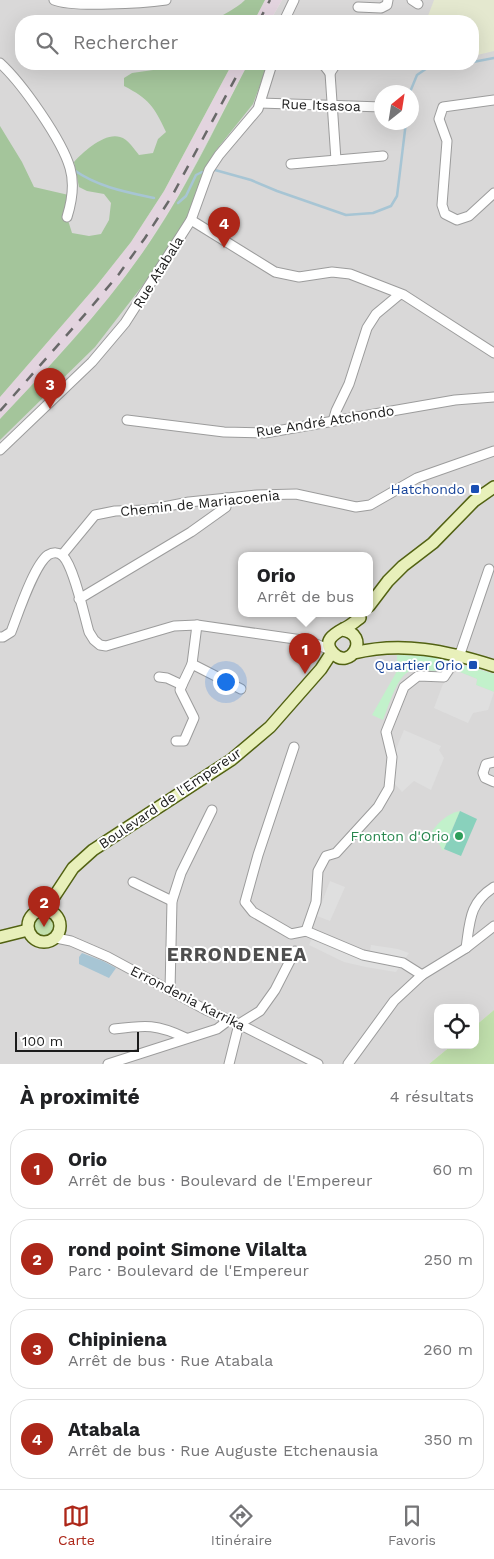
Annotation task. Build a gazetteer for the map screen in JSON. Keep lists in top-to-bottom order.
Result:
{
  "streets": {
    "main road": ["Boulevard de l'Empereur"],
    "street": [
      "Rue Itsasoa",
      "Rue Atabala",
      "Rue André Atchondo",
      "Chemin de Mariacoenia",
      "Errondenia Karrika"
    ]
  },
  "crossings": [
    ["Rue Itsasoa", "Rue Atabala"],
    ["Boulevard de l'Empereur", "Errondenia Karrika"]
  ],
  "districts": ["ERRONDENEA"],
  "places": {
    "transit": ["Hatchondo", "Quartier Orio"],
    "other": ["Fronton d'Orio"]
  },
  "scale_bar": "100 m",
  "north": "top right",
  "page": {
    "search": "Rechercher",
    "pins": [
      "4",
      "3",
      "1",
      "2"
    ],
    "popup": ["Orio", "Arrêt de bus"],
    "scale": "100 m",
    "heading": ["À proximité", "4 résultats"],
    "list": [
      {
        "mark": "1",
        "name": "Orio",
        "note": "Arrêt de bus · Boulevard de l'Empereur",
        "value": "60 m"
      },
      {
        "mark": "2",
        "name": "rond point Simone Vilalta",
        "note": "Parc · Boulevard de l'Empereur",
        "value": "250 m"
      },
      {
        "mark": "3",
        "name": "Chipiniena",
        "note": "Arrêt de bus · Rue Atabala",
        "value": "260 m"
      },
      {
        "mark": "4",
        "name": "Atabala",
        "note": "Arrêt de bus · Rue Auguste Etchenausia",
        "value": "350 m"
      }
    ],
    "nav": ["Carte", "Itinéraire", "Favoris"]
  }
}
